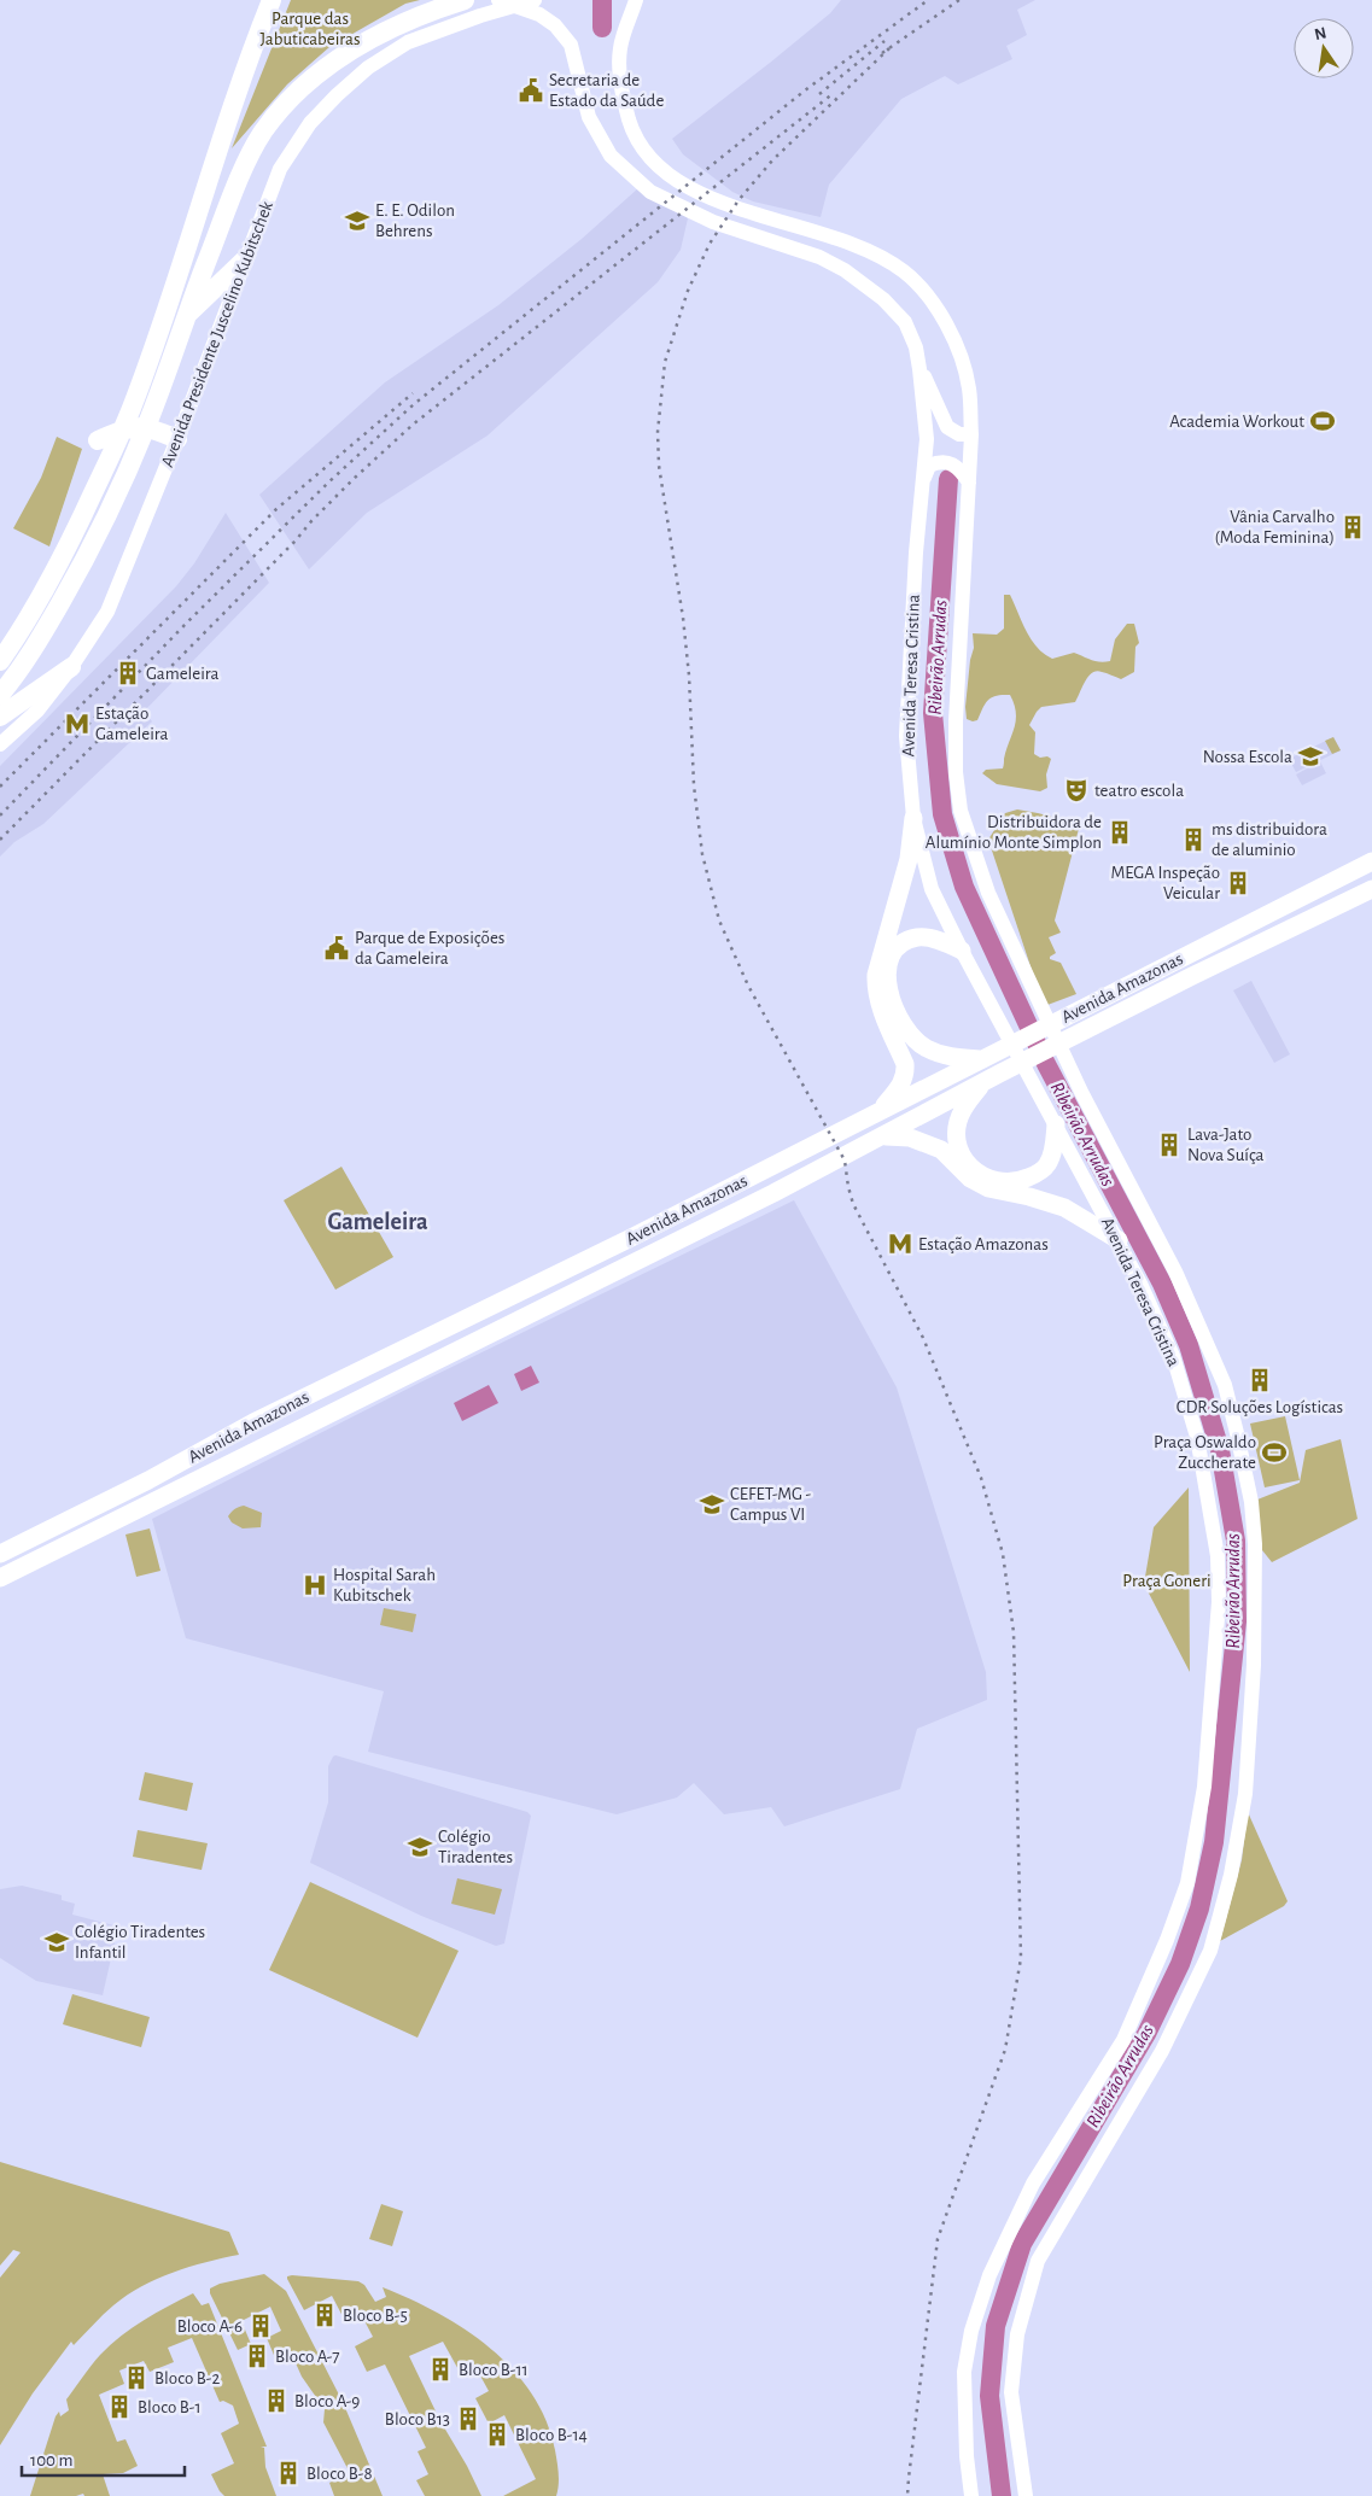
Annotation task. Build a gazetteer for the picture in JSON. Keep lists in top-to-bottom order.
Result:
{
  "streets": {
    "highway": ["Avenida Presidente Juscelino Kubitschek"],
    "main road": ["Avenida Teresa Cristina", "Avenida Amazonas"]
  },
  "crossings": [
    ["Avenida Presidente Juscelino Kubitschek", "Avenida Teresa Cristina"]
  ],
  "districts": ["Gameleira"],
  "water": ["Ribeirão Arrudas"],
  "parks": ["Parque das Jabuticabeiras", "Praça Goneri"],
  "places": {
    "public building": ["Secretaria de Estado da Saúde", "Parque de Exposições da Gameleira"],
    "school or university": [
      "E. E. Odilon Behrens",
      "Nossa Escola",
      "CEFET-MG - Campus VI",
      "Colégio Tiradentes",
      "Colégio Tiradentes Infantil"
    ],
    "sports": ["Academia Workout", "Praça Oswaldo Zuccherate"],
    "building": [
      "Vânia Carvalho (Moda Feminina)",
      "Gameleira",
      "Distribuidora de Alumínio Monte Simplon",
      "ms distribuidora de aluminio",
      "MEGA Inspeção Veicular",
      "Lava-Jato Nova Suíça",
      "CDR Soluções Logísticas",
      "Bloco B-5",
      "Bloco A-6",
      "Bloco A-7",
      "Bloco B-11",
      "Bloco B-2",
      "Bloco A-9",
      "Bloco B-1",
      "Bloco B13",
      "Bloco B-14",
      "Bloco B-8"
    ],
    "metro station": ["Estação Gameleira", "Estação Amazonas"],
    "theatre": ["teatro escola"],
    "hospital": ["Hospital Sarah Kubitschek"]
  },
  "scale_bar": "100 m",
  "north": "top"
}
